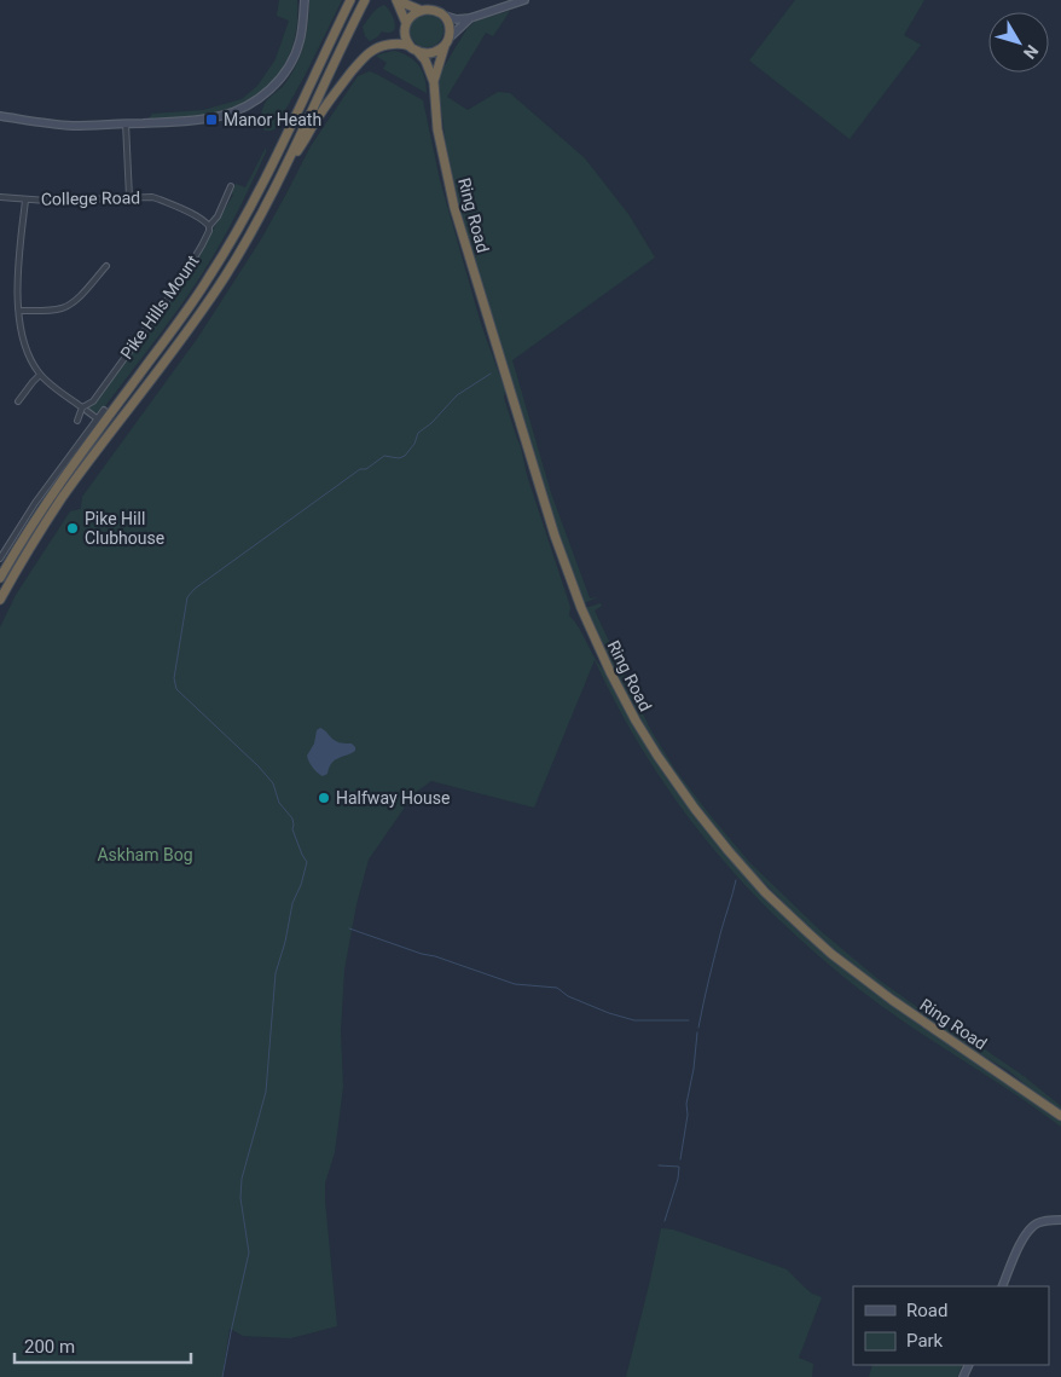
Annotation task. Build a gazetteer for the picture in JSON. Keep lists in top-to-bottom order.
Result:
{
  "streets": {
    "highway": ["Ring Road"],
    "street": ["College Road", "Pike Hills Mount"]
  },
  "crossings": [
    ["College Road", "Pike Hills Mount"]
  ],
  "parks": ["Askham Bog"],
  "places": {
    "transit": ["Manor Heath"],
    "other": ["Pike Hill Clubhouse", "Halfway House"]
  },
  "legend": ["Road", "Park"],
  "scale_bar": "200 m",
  "north": "bottom right"
}
